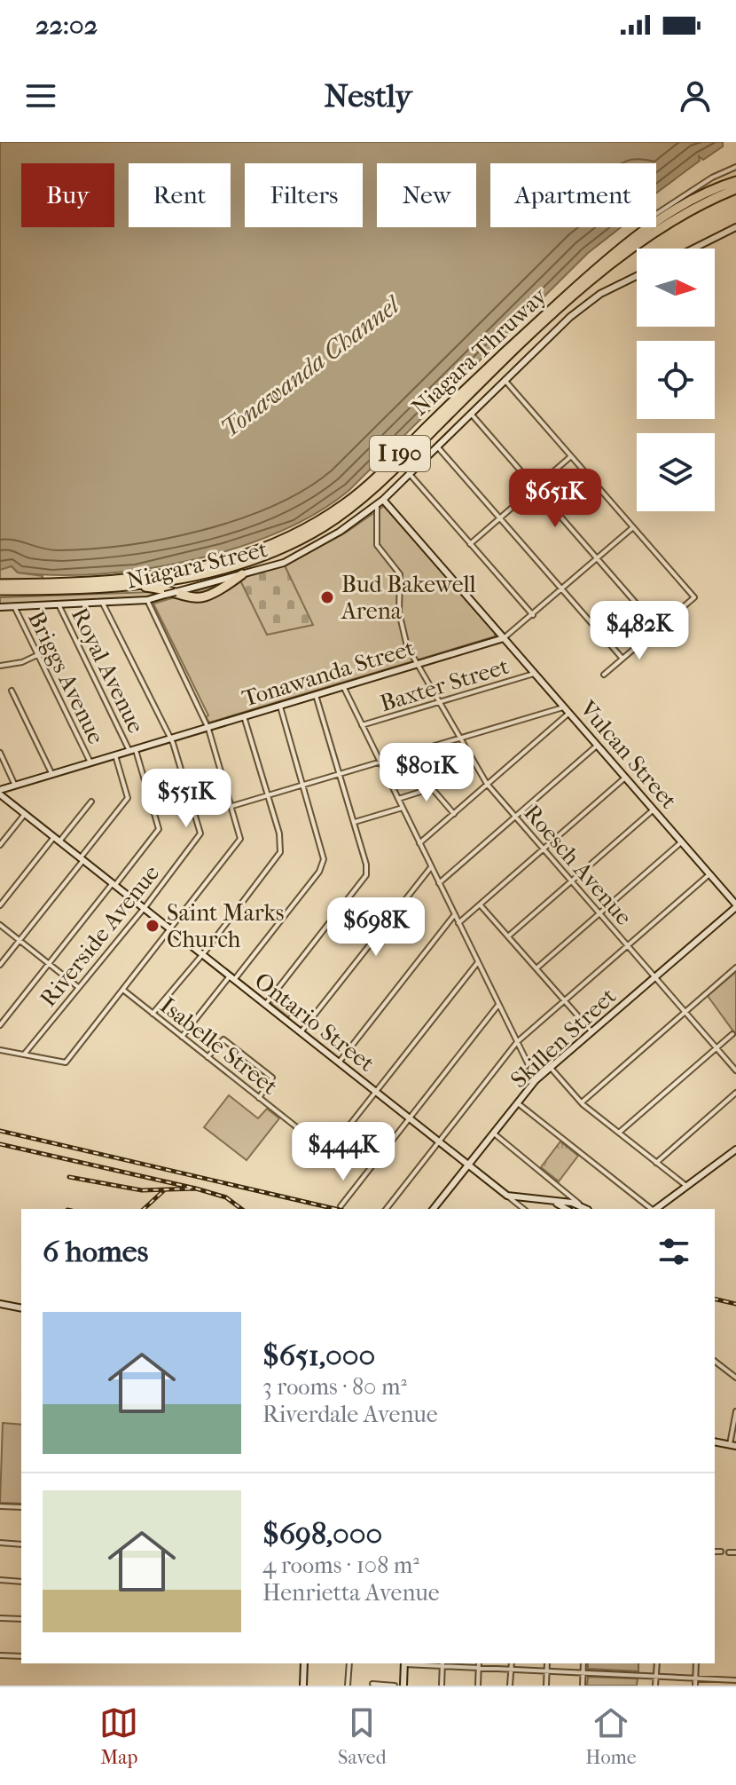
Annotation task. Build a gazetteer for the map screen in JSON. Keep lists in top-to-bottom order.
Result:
{
  "streets": {
    "highway": ["Niagara Thruway", "I 190"],
    "street": [
      "Niagara Street",
      "Royal Avenue",
      "Tonawanda Street",
      "Briggs Avenue",
      "Baxter Street",
      "Vulcan Street",
      "Roesch Avenue",
      "Riverside Avenue",
      "Ontario Street",
      "Skillen Street",
      "Isabelle Street"
    ]
  },
  "crossings": [
    ["Niagara Street", "Royal Avenue"],
    ["Niagara Street", "Briggs Avenue"],
    ["Niagara Street", "Vulcan Street"],
    ["Niagara Street", "Roesch Avenue"],
    ["Niagara Street", "Riverside Avenue"],
    ["Royal Avenue", "Tonawanda Street"],
    ["Royal Avenue", "Ontario Street"],
    ["Tonawanda Street", "Briggs Avenue"],
    ["Tonawanda Street", "Vulcan Street"],
    ["Tonawanda Street", "Roesch Avenue"],
    ["Tonawanda Street", "Riverside Avenue"],
    ["Tonawanda Street", "Ontario Street"],
    ["Baxter Street", "Vulcan Street"],
    ["Baxter Street", "Roesch Avenue"],
    ["Vulcan Street", "Skillen Street"],
    ["Roesch Avenue", "Skillen Street"],
    ["Riverside Avenue", "Ontario Street"],
    ["Ontario Street", "Skillen Street"]
  ],
  "water": ["Tonawanda Channel"],
  "places": ["Bud Bakewell Arena", "Saint Marks Church"],
  "north": "right",
  "page": {
    "status": "22:02",
    "header": "Nestly",
    "chip": [
      "Buy",
      "Rent",
      "Filters",
      "New",
      "Apartment"
    ],
    "price": [
      "$651K",
      "$482K",
      "$801K",
      "$551K",
      "$698K",
      "$444K"
    ],
    "heading": "6 homes",
    "list": [
      {
        "name": "$651,000",
        "note": "3 rooms · 80 m² · Riverdale Avenue"
      },
      {
        "name": "$698,000",
        "note": "4 rooms · 108 m² · Henrietta Avenue"
      }
    ],
    "tabs": ["Map", "Saved", "Home"]
  }
}
